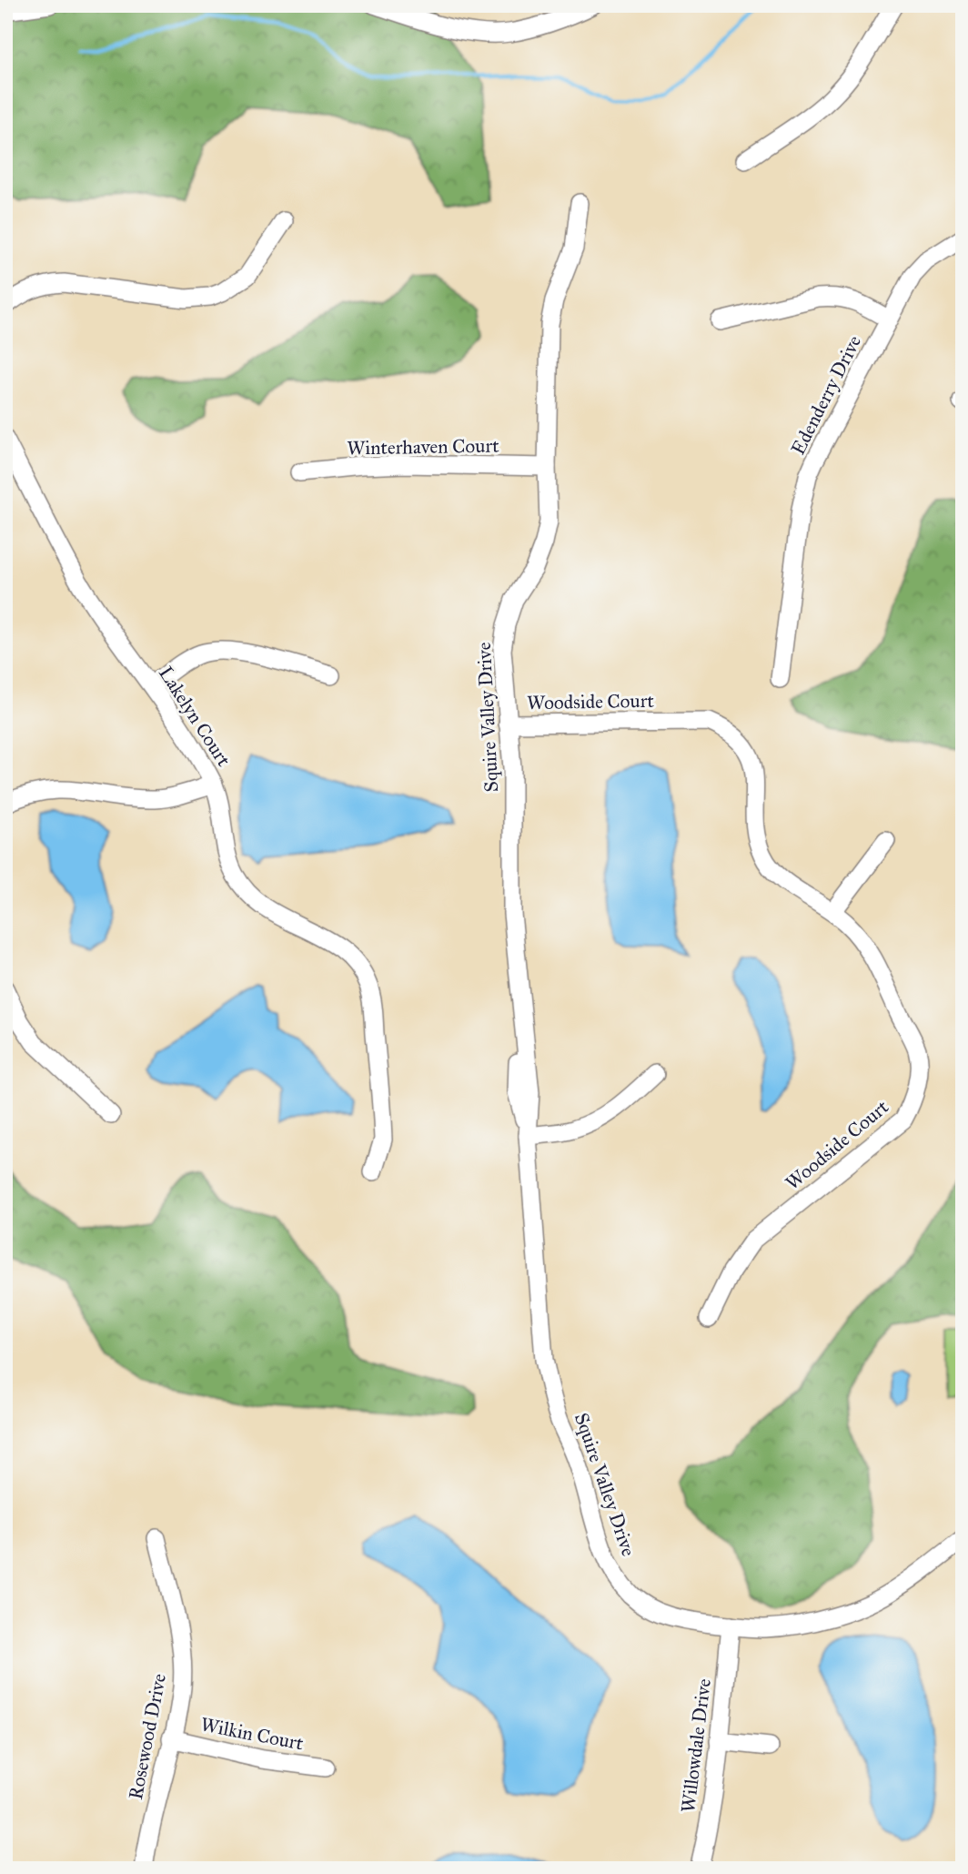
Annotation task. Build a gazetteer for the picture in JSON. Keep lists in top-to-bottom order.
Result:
{
  "streets": {
    "street": [
      "Edenderry Drive",
      "Winterhaven Court",
      "Woodside Court",
      "Lakelyn Court",
      "Squire Valley Drive",
      "Wilkin Court",
      "Rosewood Drive",
      "Willowdale Drive"
    ]
  },
  "crossings": [
    ["Winterhaven Court", "Squire Valley Drive"],
    ["Woodside Court", "Squire Valley Drive"],
    ["Squire Valley Drive", "Willowdale Drive"],
    ["Wilkin Court", "Rosewood Drive"]
  ]
}
